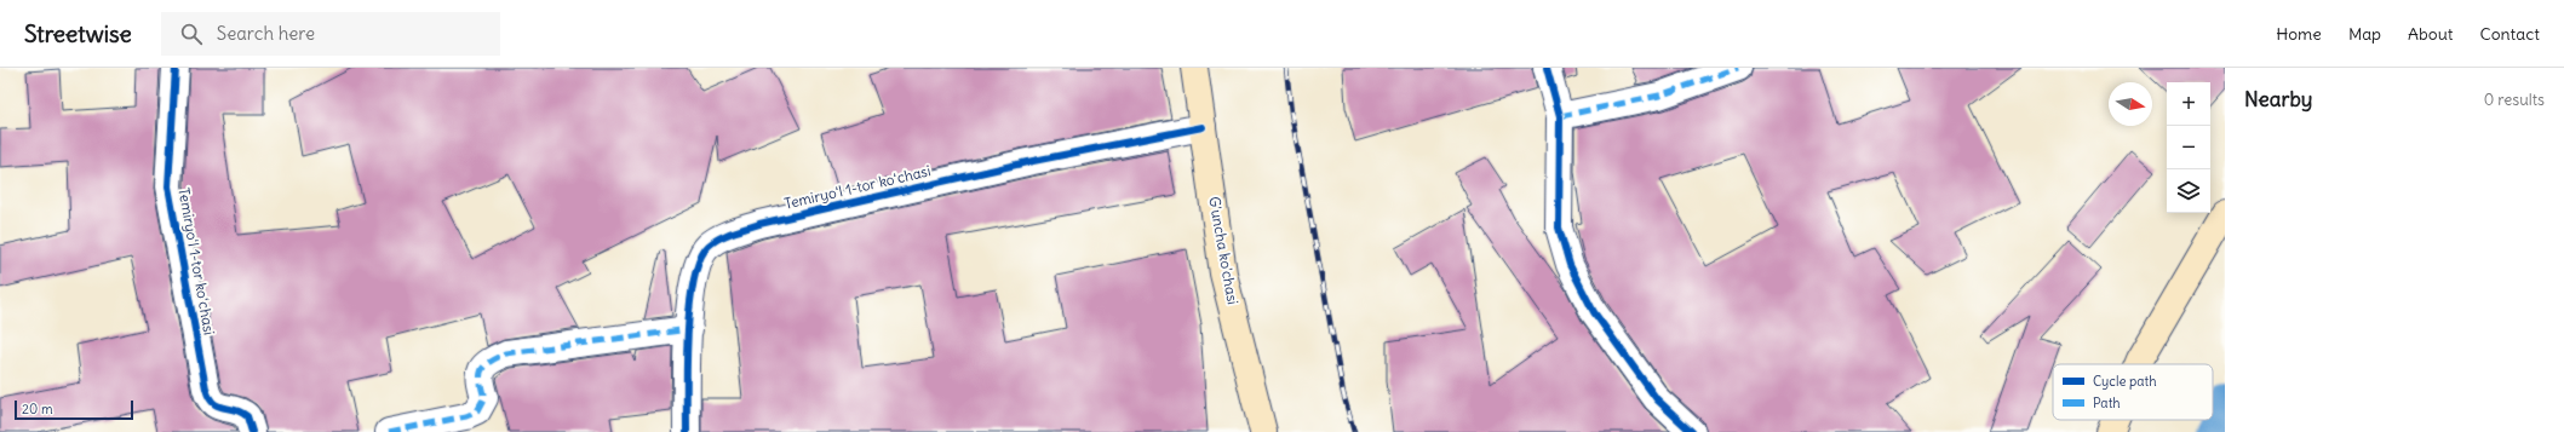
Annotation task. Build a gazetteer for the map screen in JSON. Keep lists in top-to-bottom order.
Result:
{
  "streets": {
    "street": ["Temiryoʻl 1-tor koʻchasi", "G'uncha ko'chasi"]
  },
  "crossings": [
    ["Temiryoʻl 1-tor koʻchasi", "G'uncha ko'chasi"]
  ],
  "legend": ["Cycle path", "Path"],
  "scale_bar": "20 m",
  "north": "right",
  "page": {
    "header": "Streetwise",
    "search": "Search here",
    "nav": [
      "Home",
      "Map",
      "About",
      "Contact"
    ],
    "heading": ["Nearby", "0 results"],
    "map_buttons": ["+", "−"],
    "scale": "20 m"
  }
}
